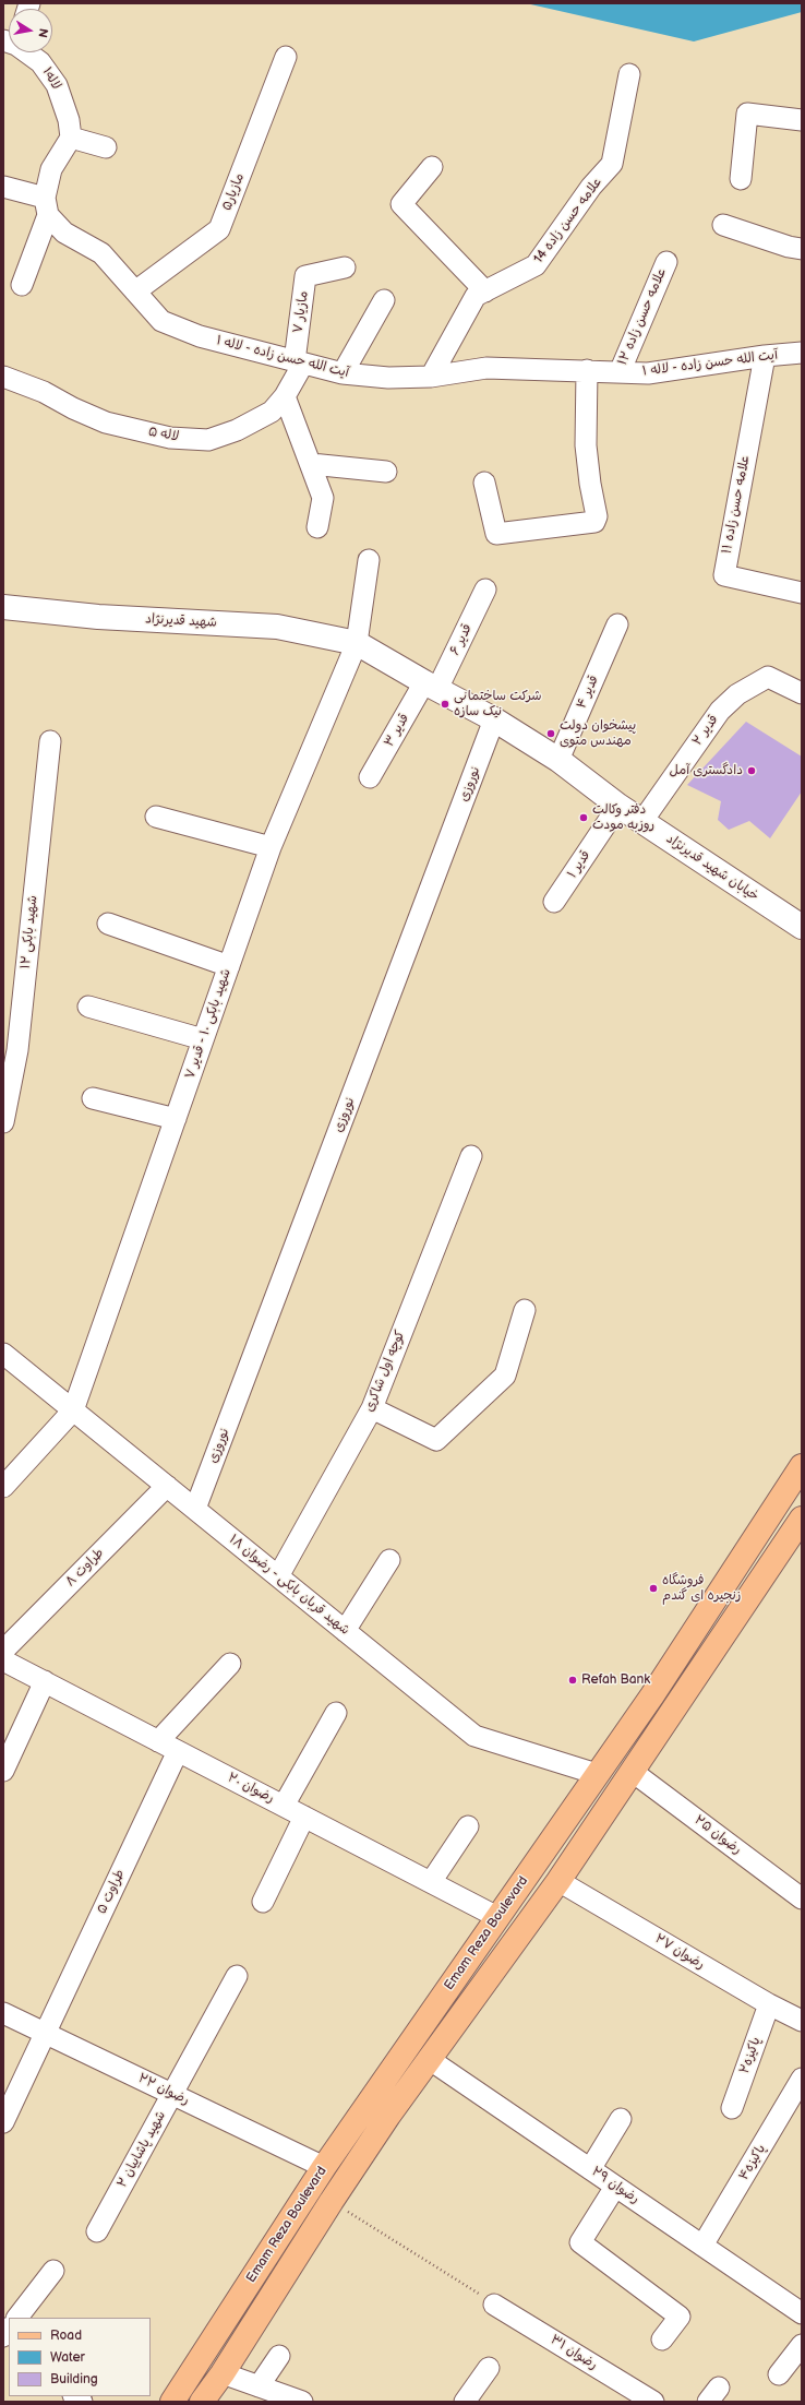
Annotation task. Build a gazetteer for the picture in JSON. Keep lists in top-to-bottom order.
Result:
{
  "streets": {
    "main road": ["Emam Reza Boulevard"],
    "street": [
      "لاله۱",
      "مازیار۵",
      "علامه حسن زاده 14",
      "مازیار ۷",
      "علامه حسن زاده ۱۲",
      "آیت الله حسن زاده - لاله ۱",
      "لاله ۵",
      "علامه حسن زاده ۱۱",
      "شهید قدیرنژاد",
      "قدیر ۶",
      "قدیر ۴",
      "قدیر ۳",
      "قدیر ۲",
      "نوروزی",
      "قدیر ۱",
      "خيابان شهيد قديرنژاد",
      "شهید بابکی ۱۲",
      "شهید بابکی ۱۰ - قدیر ۷",
      "کوچه اول شاکری",
      "طراوت ۸",
      "شهید قربان بابکی - رضوان ۱۸",
      "رضوان ۲۰",
      "رضوان ۲۵",
      "طراوت ۵",
      "رضوان ۲۷",
      "پاکیزه۲",
      "رضوان ۲۲",
      "شهید پاشاییان ۲",
      "پاکیزه۴",
      "رضوان ۲۹",
      "رضوان ۳۱"
    ]
  },
  "crossings": [
    ["مازیار۵", "آیت الله حسن زاده - لاله ۱"],
    ["علامه حسن زاده 14", "آیت الله حسن زاده - لاله ۱"],
    ["مازیار ۷", "آیت الله حسن زاده - لاله ۱"],
    ["مازیار ۷", "لاله ۵"],
    ["علامه حسن زاده ۱۲", "آیت الله حسن زاده - لاله ۱"],
    ["آیت الله حسن زاده - لاله ۱", "لاله ۵"],
    ["آیت الله حسن زاده - لاله ۱", "علامه حسن زاده ۱۱"],
    ["شهید قدیرنژاد", "خيابان شهيد قديرنژاد"],
    ["شهید قدیرنژاد", "شهید بابکی ۱۰ - قدیر ۷"],
    ["قدیر ۶", "قدیر ۳"],
    ["قدیر ۶", "خيابان شهيد قديرنژاد"],
    ["قدیر ۴", "خيابان شهيد قديرنژاد"],
    ["قدیر ۳", "خيابان شهيد قديرنژاد"],
    ["قدیر ۲", "خيابان شهيد قديرنژاد"],
    ["نوروزی", "خيابان شهيد قديرنژاد"],
    ["نوروزی", "شهید قربان بابکی - رضوان ۱۸"],
    ["قدیر ۱", "خيابان شهيد قديرنژاد"],
    ["خيابان شهيد قديرنژاد", "شهید بابکی ۱۰ - قدیر ۷"],
    ["شهید بابکی ۱۰ - قدیر ۷", "شهید قربان بابکی - رضوان ۱۸"],
    ["کوچه اول شاکری", "شهید قربان بابکی - رضوان ۱۸"],
    ["طراوت ۸", "شهید قربان بابکی - رضوان ۱۸"],
    ["شهید قربان بابکی - رضوان ۱۸", "Emam Reza Boulevard"],
    ["رضوان ۲۰", "طراوت ۵"],
    ["رضوان ۲۰", "Emam Reza Boulevard"],
    ["رضوان ۲۵", "Emam Reza Boulevard"],
    ["طراوت ۵", "رضوان ۲۲"],
    ["Emam Reza Boulevard", "رضوان ۲۷"],
    ["Emam Reza Boulevard", "رضوان ۲۲"],
    ["Emam Reza Boulevard", "رضوان ۲۹"],
    ["رضوان ۲۷", "پاکیزه۲"],
    ["رضوان ۲۲", "شهید پاشاییان ۲"],
    ["پاکیزه۴", "رضوان ۲۹"]
  ],
  "places": [
    "شرکت ساختمانی نیک سازه",
    "پیشخوان دولت مهندس متوی",
    "دادگستری آمل",
    "دفتر وکالت روزبه مودت",
    "فروشگاه زنجیره ای گندم",
    "Refah Bank"
  ],
  "legend": ["Road", "Water", "Building"],
  "north": "right"
}
